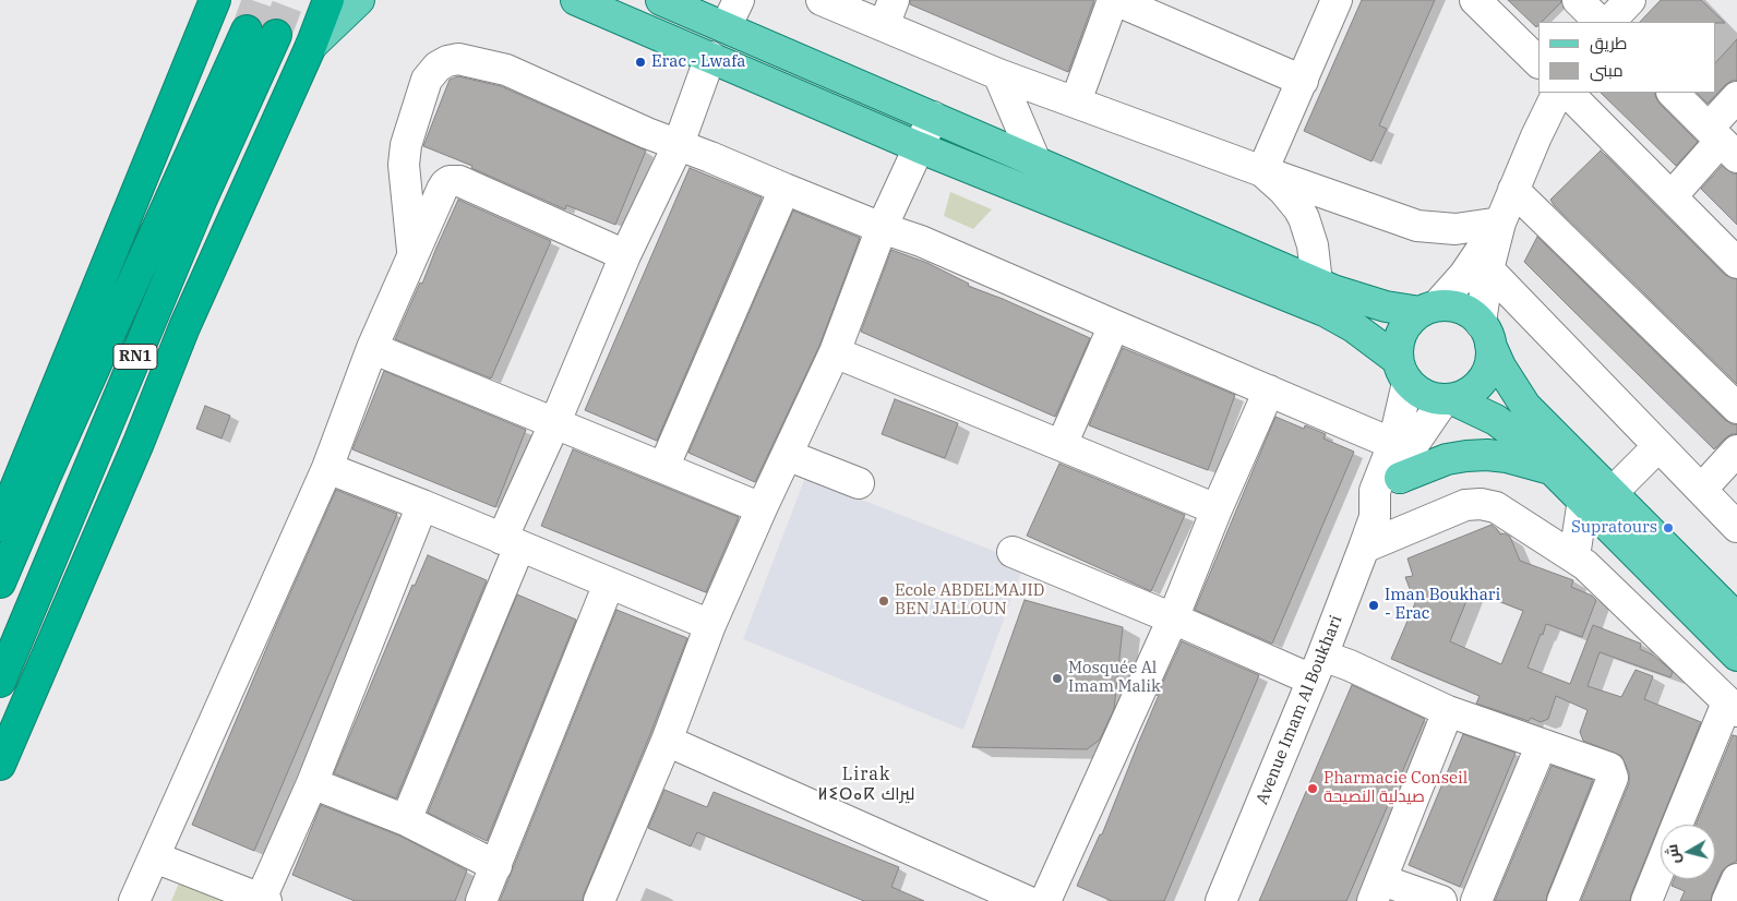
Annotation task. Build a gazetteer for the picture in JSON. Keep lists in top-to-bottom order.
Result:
{
  "streets": {
    "highway": ["RN1"],
    "street": ["Avenue Imam Al Boukhari"]
  },
  "districts": ["Lirak ⵍⵉⵔⴰⴽ ليراك"],
  "places": [
    "Erac - Lwafa",
    "Supratours",
    "Ecole ABDELMAJID BEN JALLOUN",
    "Iman Boukhari - Erac",
    "Mosquée Al Imam Malik",
    "Pharmacie Conseil صيدلية النصيحة"
  ],
  "legend": ["طريق", "مبنى"],
  "north": "left"
}
